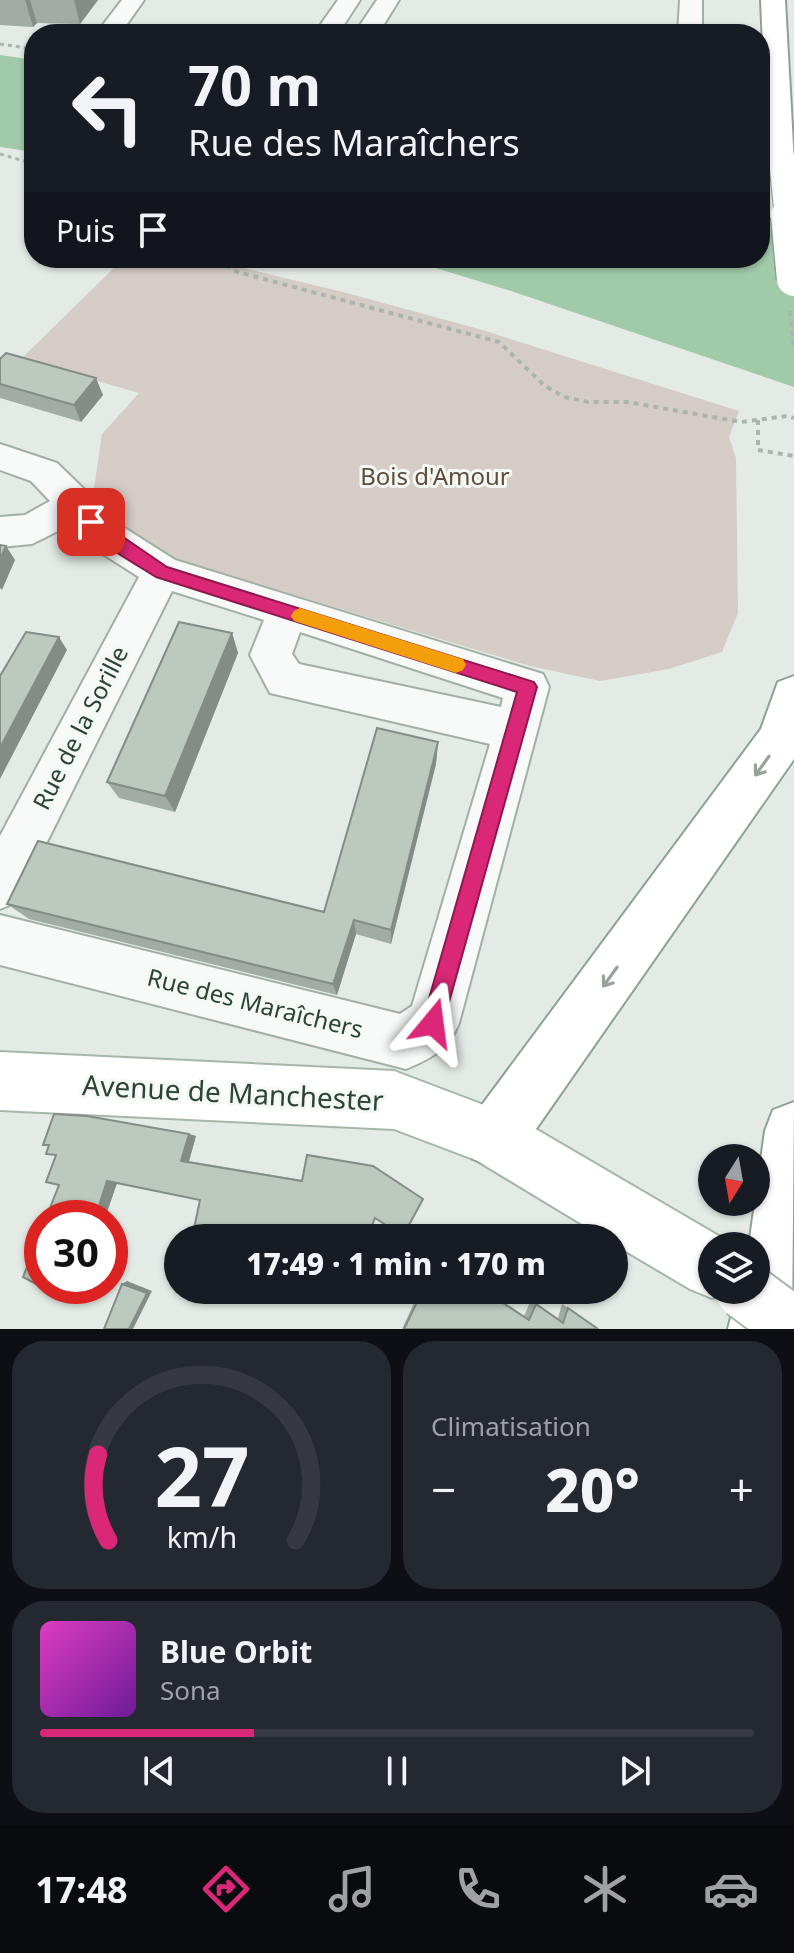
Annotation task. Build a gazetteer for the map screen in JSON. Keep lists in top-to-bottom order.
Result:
{
  "streets": {
    "main road": ["Avenue de Manchester"],
    "street": ["Rue de la Sorille", "Rue des Maraîchers"]
  },
  "crossings": [
    ["Rue de la Sorille", "Rue des Maraîchers"]
  ],
  "parks": ["Bois d'Amour"],
  "north": "bottom",
  "page": {
    "turn": ["70 m", "Rue des Maraîchers"],
    "then": "Puis",
    "limit": "30",
    "trip": "17:49 · 1 min · 170 m",
    "tile": "Climatisation",
    "heat": ["−", "20°", "+"],
    "song": ["Blue Orbit", "Sona"],
    "tabs": "17:48",
    "gauge": ["27", "km/h"]
  }
}
